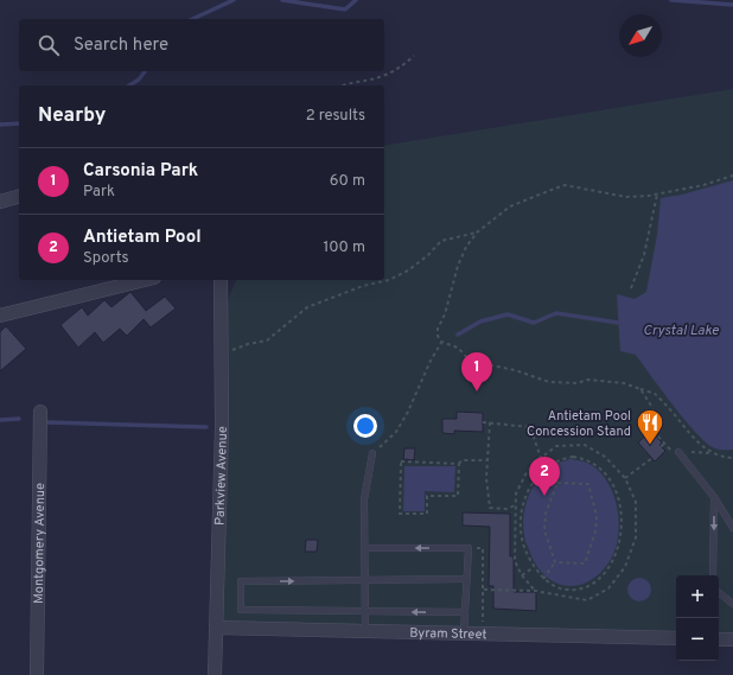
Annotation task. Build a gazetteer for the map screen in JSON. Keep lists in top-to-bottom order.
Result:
{
  "streets": {
    "street": ["Parkview Avenue", "Montgomery Avenue", "Byram Street"]
  },
  "crossings": [
    ["Parkview Avenue", "Byram Street"]
  ],
  "water": ["Crystal Lake"],
  "places": {
    "restaurant": ["Antietam Pool Concession Stand"]
  },
  "north": "bottom left",
  "page": {
    "search": "Search here",
    "heading": ["Nearby", "2 results"],
    "list": [
      {
        "mark": "1",
        "name": "Carsonia Park",
        "note": "Park",
        "value": "60 m"
      },
      {
        "mark": "2",
        "name": "Antietam Pool",
        "note": "Sports",
        "value": "100 m"
      }
    ],
    "pins": ["1", "2"],
    "map_buttons": ["+", "−"]
  }
}
